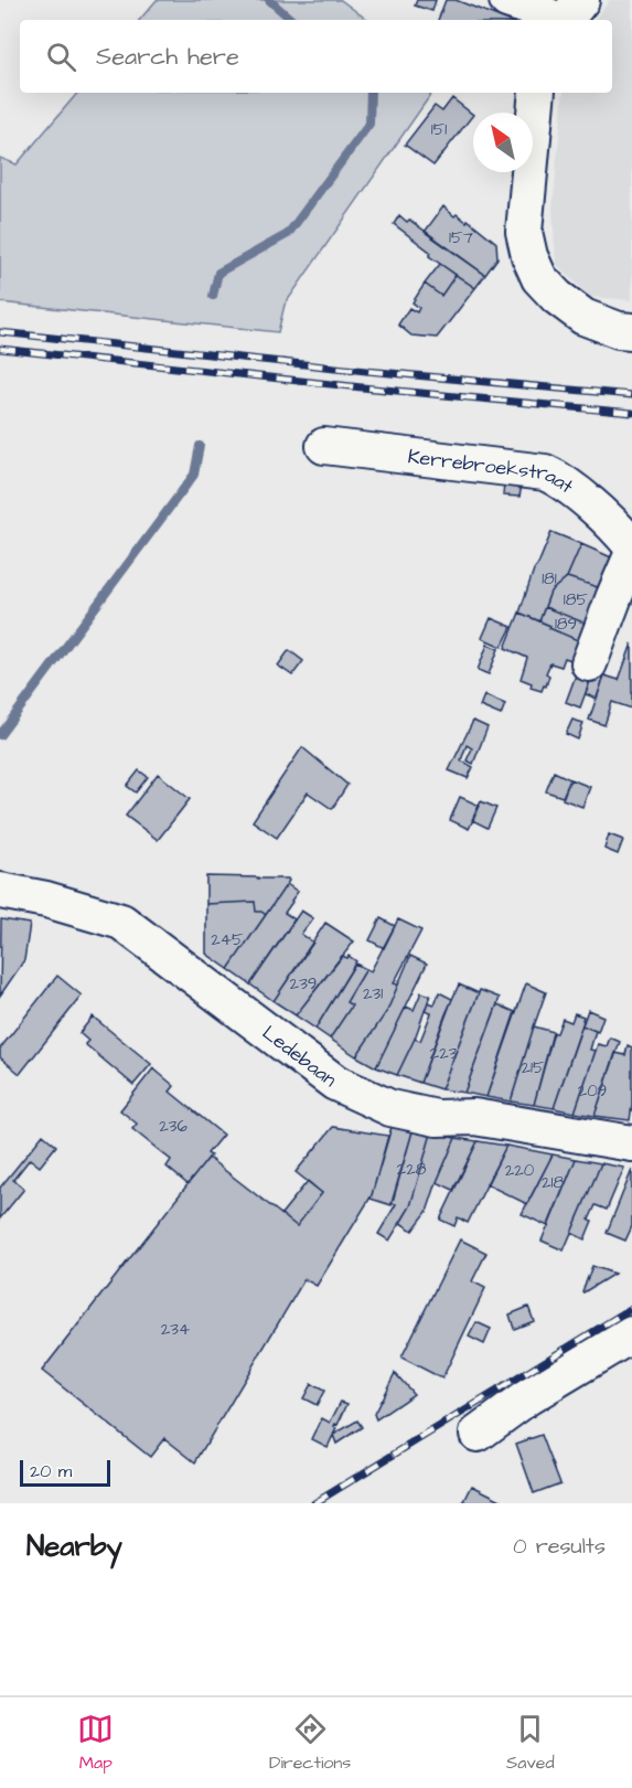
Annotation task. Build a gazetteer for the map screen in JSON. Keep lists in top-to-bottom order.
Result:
{
  "streets": {
    "street": ["Kerrebroekstraat", "Ledebaan"]
  },
  "house_numbers": [
    "151",
    "157",
    "181",
    "185",
    "189",
    "245",
    "239",
    "231",
    "223",
    "215",
    "209",
    "236",
    "228",
    "220",
    "218",
    "234"
  ],
  "scale_bar": "20 m",
  "north": "top left",
  "page": {
    "search": "Search here",
    "scale": "20 m",
    "heading": ["Nearby", "0 results"],
    "nav": ["Map", "Directions", "Saved"]
  }
}
